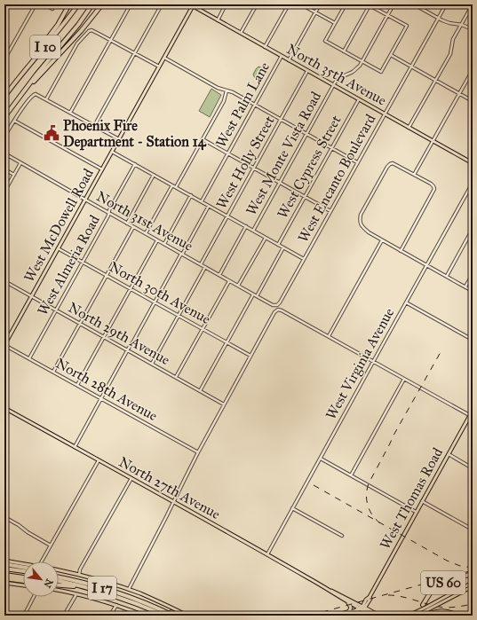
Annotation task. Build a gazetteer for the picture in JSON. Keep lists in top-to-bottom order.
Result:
{
  "streets": {
    "highway": [
      "I 10",
      "North 27th Avenue",
      "West Thomas Road",
      "US 60",
      "I 17"
    ],
    "main road": ["North 35th Avenue", "West McDowell Road"],
    "street": [
      "West Palm Lane",
      "West Monte Vista Road",
      "West Holly Street",
      "West Cypress Street",
      "West Encanto Boulevard",
      "North 31st Avenue",
      "West Almeria Road",
      "North 30th Avenue",
      "North 29th Avenue",
      "West Virginia Avenue",
      "North 28th Avenue"
    ]
  },
  "crossings": [
    ["North 35th Avenue", "West Palm Lane"],
    ["North 35th Avenue", "West Monte Vista Road"],
    ["North 35th Avenue", "West Holly Street"],
    ["North 35th Avenue", "West Cypress Street"],
    ["North 35th Avenue", "West Encanto Boulevard"],
    ["North 35th Avenue", "West McDowell Road"],
    ["West Monte Vista Road", "North 31st Avenue"],
    ["West Holly Street", "North 31st Avenue"],
    ["West Encanto Boulevard", "North 31st Avenue"],
    ["North 31st Avenue", "West McDowell Road"],
    ["North 31st Avenue", "West Almeria Road"],
    ["West McDowell Road", "North 30th Avenue"],
    ["West McDowell Road", "North 29th Avenue"],
    ["West McDowell Road", "North 28th Avenue"],
    ["West Almeria Road", "North 30th Avenue"],
    ["West Almeria Road", "North 29th Avenue"],
    ["West Almeria Road", "North 28th Avenue"],
    ["West Virginia Avenue", "North 27th Avenue"],
    ["North 27th Avenue", "West Thomas Road"]
  ],
  "places": {
    "public building": ["Phoenix Fire Department - Station 14"]
  },
  "north": "bottom right"
}
